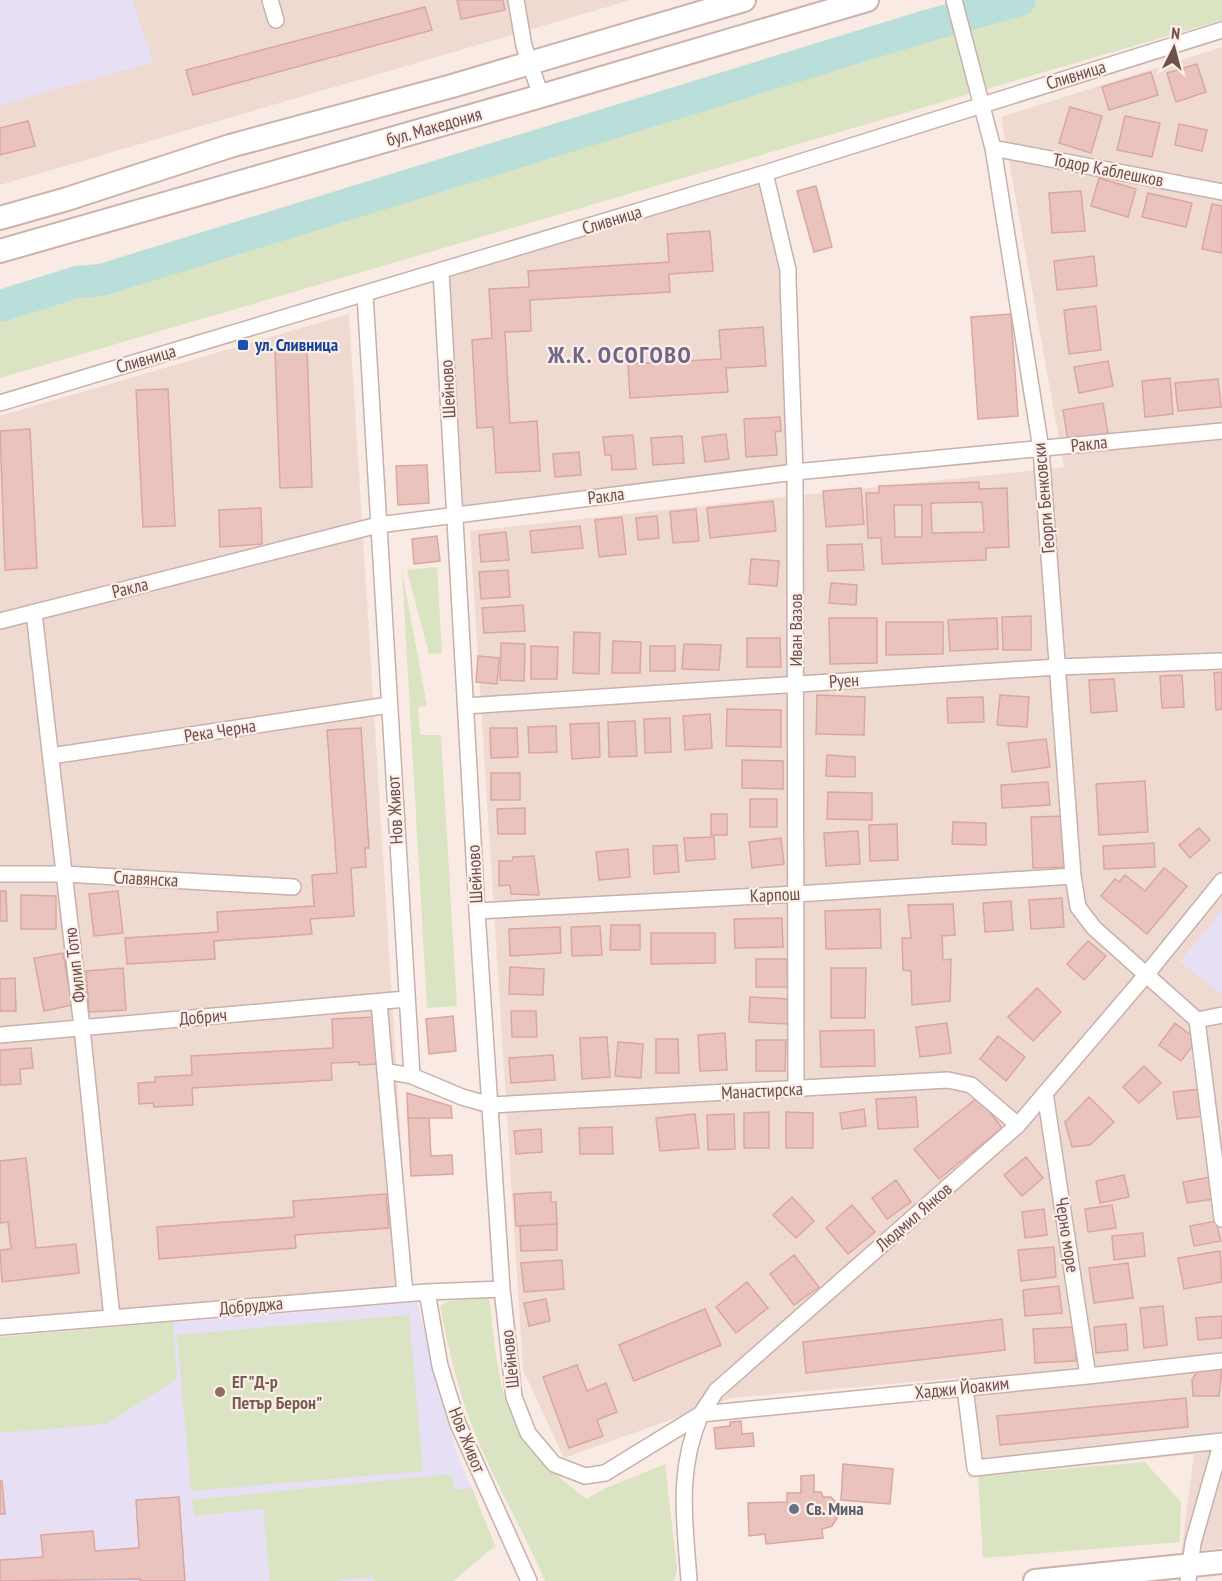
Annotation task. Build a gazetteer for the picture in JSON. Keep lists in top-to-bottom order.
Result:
{
  "streets": {
    "street": [
      "Сливница",
      "бул. Македония",
      "Тодор Каблешков",
      "Шейново",
      "Ракла",
      "Георги Бенковски",
      "Иван Вазов",
      "Руен",
      "Река Черна",
      "Нов Живот",
      "Славянска",
      "Карпош",
      "Филип Тотю",
      "Добрич",
      "Манастирска",
      "Людмил Янков",
      "Черно море",
      "Добруджа",
      "Хаджи Йоаким"
    ]
  },
  "crossings": [
    ["Сливница", "Шейново"],
    ["Сливница", "Георги Бенковски"],
    ["Сливница", "Иван Вазов"],
    ["Сливница", "Нов Живот"],
    ["Тодор Каблешков", "Георги Бенковски"],
    ["Шейново", "Ракла"],
    ["Шейново", "Руен"],
    ["Шейново", "Карпош"],
    ["Шейново", "Манастирска"],
    ["Шейново", "Людмил Янков"],
    ["Шейново", "Добруджа"],
    ["Ракла", "Георги Бенковски"],
    ["Ракла", "Иван Вазов"],
    ["Ракла", "Нов Живот"],
    ["Ракла", "Филип Тотю"],
    ["Георги Бенковски", "Руен"],
    ["Георги Бенковски", "Карпош"],
    ["Георги Бенковски", "Людмил Янков"],
    ["Иван Вазов", "Руен"],
    ["Иван Вазов", "Карпош"],
    ["Иван Вазов", "Манастирска"],
    ["Река Черна", "Нов Живот"],
    ["Река Черна", "Филип Тотю"],
    ["Нов Живот", "Добрич"],
    ["Нов Живот", "Добруджа"],
    ["Славянска", "Филип Тотю"],
    ["Филип Тотю", "Добрич"],
    ["Филип Тотю", "Добруджа"],
    ["Манастирска", "Людмил Янков"],
    ["Людмил Янков", "Черно море"],
    ["Людмил Янков", "Хаджи Йоаким"],
    ["Черно море", "Хаджи Йоаким"]
  ],
  "districts": ["Ж.К. ОСОГОВО"],
  "places": {
    "transit": ["ул. Сливница"],
    "other": ["ЕГ \"Д-р Петър Берон\"", "Св. Мина"]
  },
  "north": "top"
}
